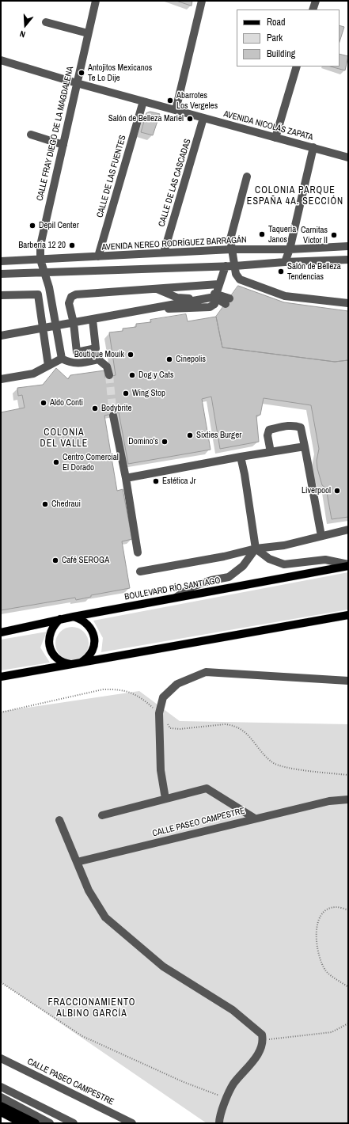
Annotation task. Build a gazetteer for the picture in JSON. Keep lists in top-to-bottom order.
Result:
{
  "streets": {
    "main road": ["BOULEVARD RÍO SANTIAGO"],
    "street": [
      "AVENIDA NICOLÁS ZAPATA",
      "CALLE FRAY DIEGO DE LA MAGDALENA",
      "CALLE DE LAS FUENTES",
      "CALLE DE LAS CASCADAS",
      "AVENIDA NEREO RODRÍGUEZ BARRAGÁN",
      "CALLE PASEO CAMPESTRE"
    ]
  },
  "crossings": [
    ["AVENIDA NICOLÁS ZAPATA", "CALLE FRAY DIEGO DE LA MAGDALENA"],
    ["AVENIDA NICOLÁS ZAPATA", "CALLE DE LAS FUENTES"],
    ["AVENIDA NICOLÁS ZAPATA", "CALLE DE LAS CASCADAS"],
    ["CALLE FRAY DIEGO DE LA MAGDALENA", "AVENIDA NEREO RODRÍGUEZ BARRAGÁN"],
    ["CALLE DE LAS FUENTES", "AVENIDA NEREO RODRÍGUEZ BARRAGÁN"],
    ["CALLE DE LAS CASCADAS", "AVENIDA NEREO RODRÍGUEZ BARRAGÁN"]
  ],
  "districts": ["COLONIA PARQUE ESPAÑA 4A. SECCIÓN", "COLONIA DEL VALLE", "FRACCIONAMIENTO ALBINO GARCÍA"],
  "places": [
    "Antojitos Mexicanos Te Lo Dije",
    "Abarrotes Los Vergeles",
    "Salón de Belleza Mariel",
    "Depil Center",
    "Taqueria Janos",
    "Carnitas Victor II",
    "Barbería 12 20",
    "Salón de Belleza Tendencias",
    "Boutique Mouik",
    "Cinepolis",
    "Dog y Cats",
    "Wing Stop",
    "Aldo Conti",
    "Bodybrite",
    "Sixties Burger",
    "Domino's",
    "Centro Comercial El Dorado",
    "Estética Jr",
    "Liverpool",
    "Chedraui",
    "Café SEROGA"
  ],
  "legend": ["Road", "Park", "Building"],
  "north": "bottom"
}
